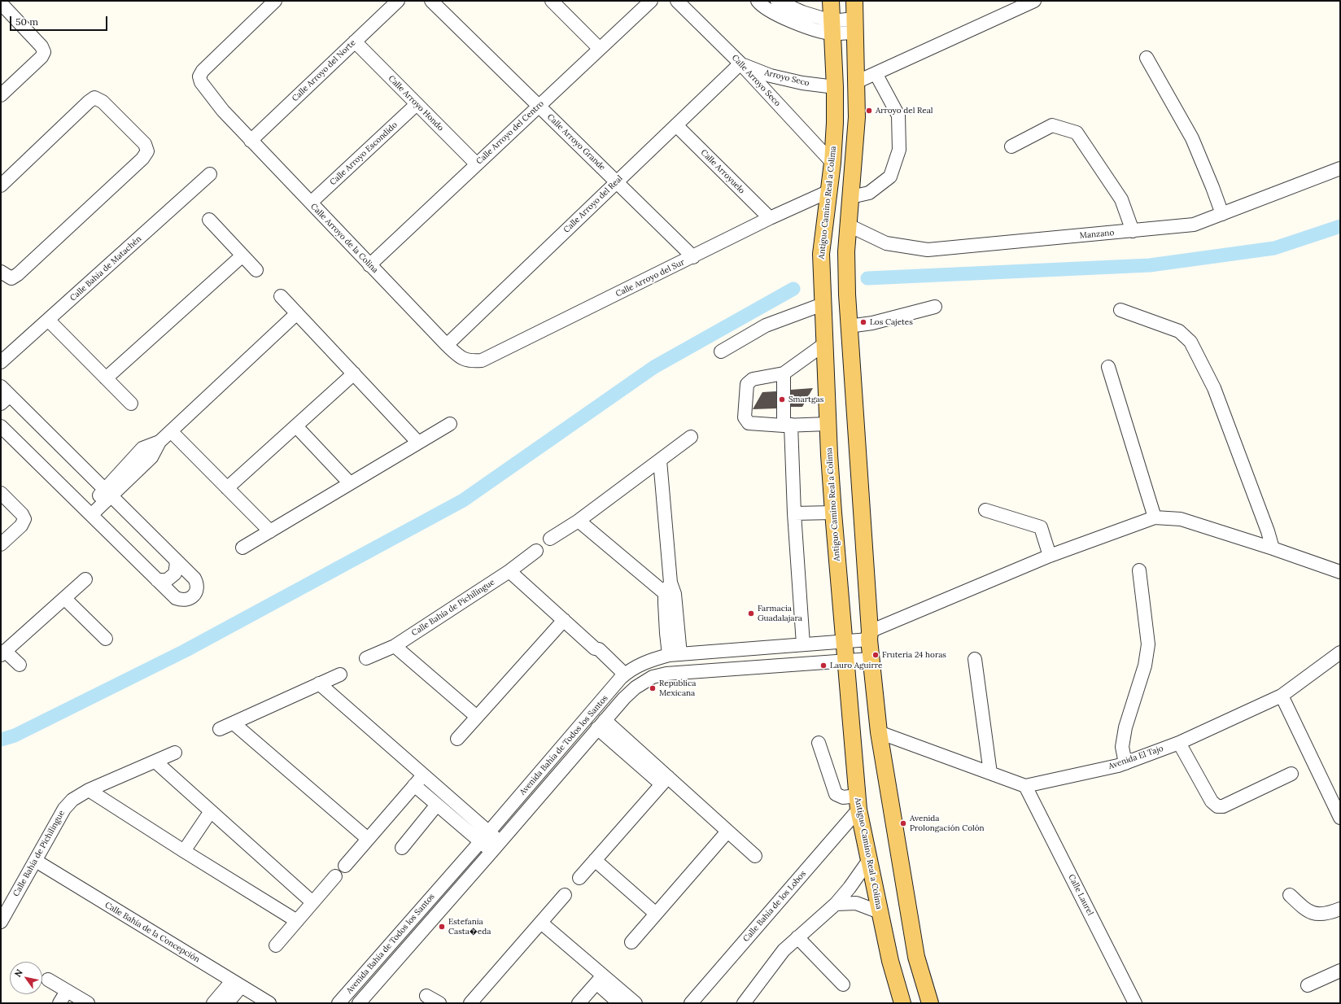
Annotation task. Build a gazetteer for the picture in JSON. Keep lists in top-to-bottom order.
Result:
{
  "streets": {
    "main road": ["Antiguo Camino Real a Colima"],
    "street": [
      "Calle Arroyo del Norte",
      "Arroyo Seco",
      "Calle Arroyo Seco",
      "Calle Arroyo Hondo",
      "Calle Arroyo del Centro",
      "Calle Arroyo Grande",
      "Calle Arroyo Escondido",
      "Calle Arroyuelo",
      "Calle Arroyo del Real",
      "Manzano",
      "Calle Arroyo de la Colina",
      "Calle Bahía de Matachén",
      "Calle Arroyo del Sur",
      "Calle Bahía de Pichilingue",
      "Avenida Bahía de Todos los Santos",
      "Avenida El Tajo",
      "Calle Laurel",
      "Calle Bahía de los Lobos",
      "Calle Bahía de la Concepción"
    ]
  },
  "crossings": [
    ["Calle Arroyo del Norte", "Calle Arroyo Hondo"],
    ["Calle Arroyo del Norte", "Calle Arroyo de la Colina"],
    ["Arroyo Seco", "Calle Arroyo Seco"],
    ["Arroyo Seco", "Antiguo Camino Real a Colima"],
    ["Arroyo Seco", "Calle Arroyo del Real"],
    ["Calle Arroyo Seco", "Antiguo Camino Real a Colima"],
    ["Calle Arroyo Seco", "Calle Arroyo del Real"],
    ["Calle Arroyo Hondo", "Calle Arroyo del Centro"],
    ["Calle Arroyo Hondo", "Calle Arroyo Escondido"],
    ["Calle Arroyo del Centro", "Calle Arroyo Grande"],
    ["Calle Arroyo del Centro", "Calle Arroyo de la Colina"],
    ["Calle Arroyo Grande", "Calle Arroyo del Real"],
    ["Calle Arroyo Grande", "Calle Arroyo del Sur"],
    ["Calle Arroyo Escondido", "Calle Arroyo de la Colina"],
    ["Calle Arroyuelo", "Calle Arroyo del Real"],
    ["Calle Arroyuelo", "Calle Arroyo del Sur"],
    ["Antiguo Camino Real a Colima", "Calle Arroyo del Sur"],
    ["Antiguo Camino Real a Colima", "Avenida Bahía de Todos los Santos"],
    ["Antiguo Camino Real a Colima", "Calle Bahía de los Lobos"],
    ["Calle Arroyo del Real", "Calle Arroyo de la Colina"],
    ["Calle Arroyo de la Colina", "Calle Arroyo del Sur"],
    ["Calle Bahía de Pichilingue", "Calle Bahía de la Concepción"],
    ["Avenida El Tajo", "Calle Laurel"]
  ],
  "places": [
    "Arroyo del Real",
    "Los Cajetes",
    "Smartgas",
    "Farmacia Guadalajara",
    "Fruteria 24 horas",
    "Lauro Aguirre",
    "Republica Mexicana",
    "Avenida Prolongación Colón",
    "Estefania Casta�eda"
  ],
  "scale_bar": "50 m",
  "north": "top left"
}
